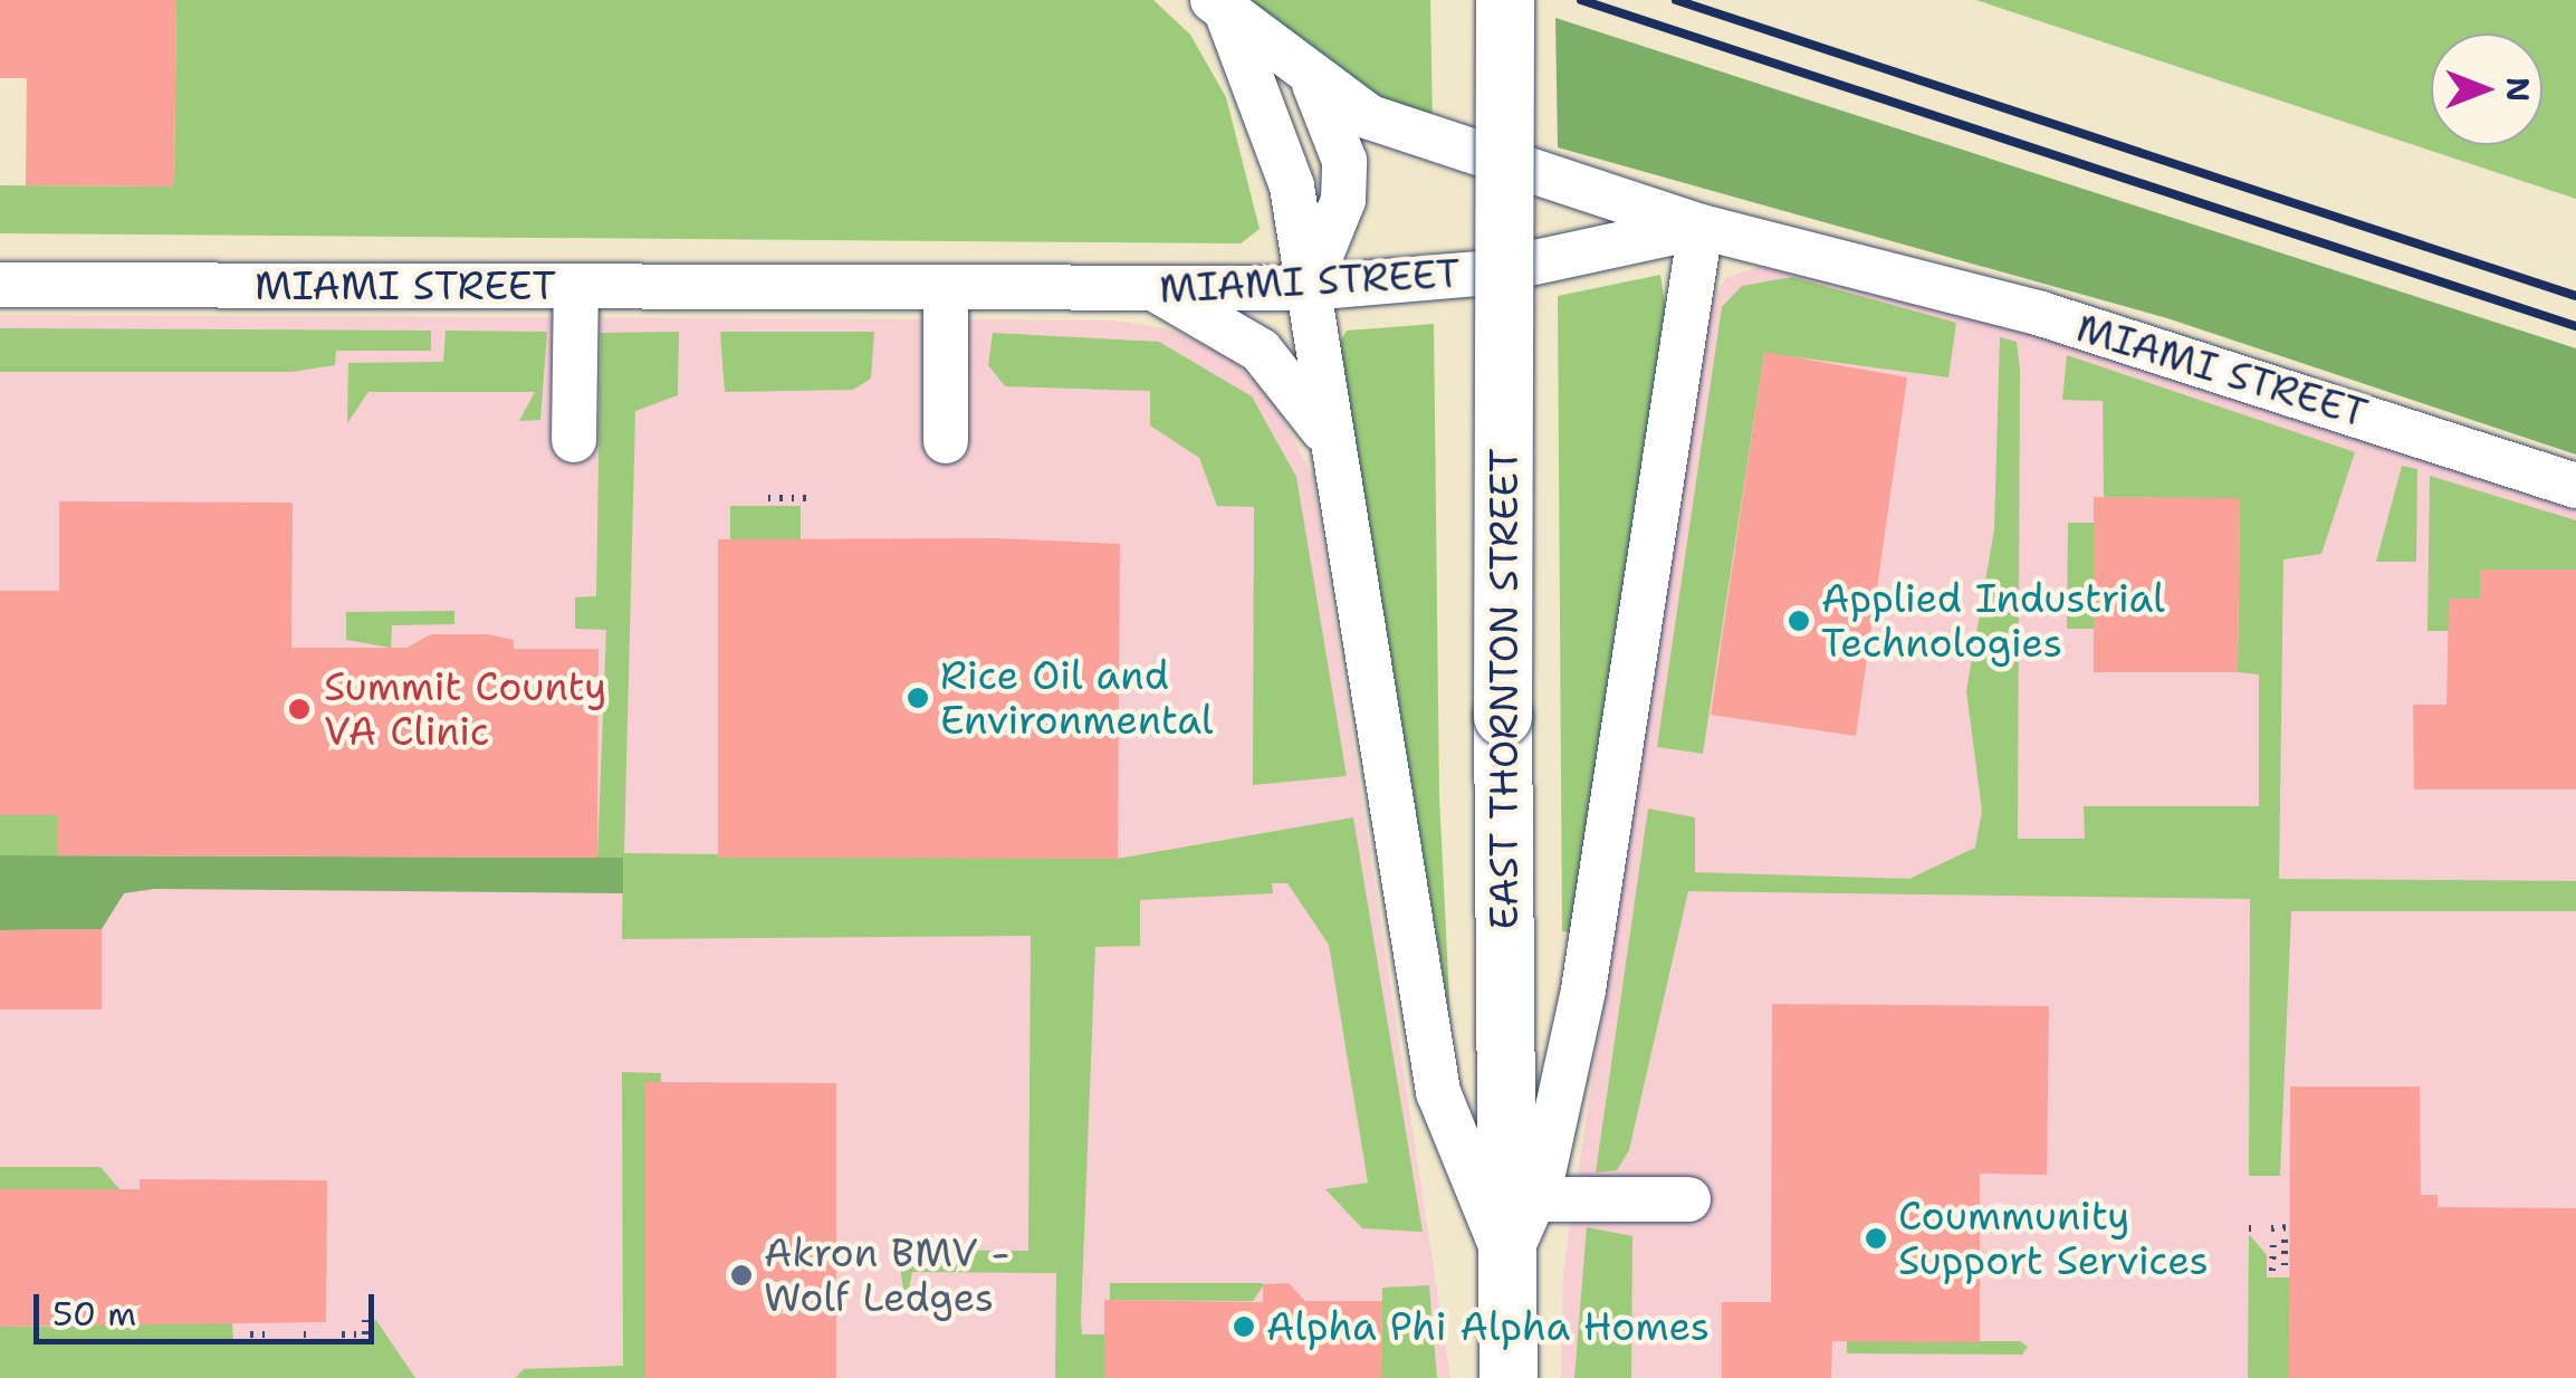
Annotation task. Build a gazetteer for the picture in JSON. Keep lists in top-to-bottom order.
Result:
{
  "streets": {
    "main road": ["EAST THORNTON STREET"],
    "street": ["MIAMI STREET"]
  },
  "places": [
    "Applied Industrial Technologies",
    "Rice Oil and Environmental",
    "Summit County VA Clinic",
    "Coummunity Support Services",
    "Akron BMV - Wolf Ledges",
    "Alpha Phi Alpha Homes"
  ],
  "scale_bar": "50 m",
  "north": "right"
}
